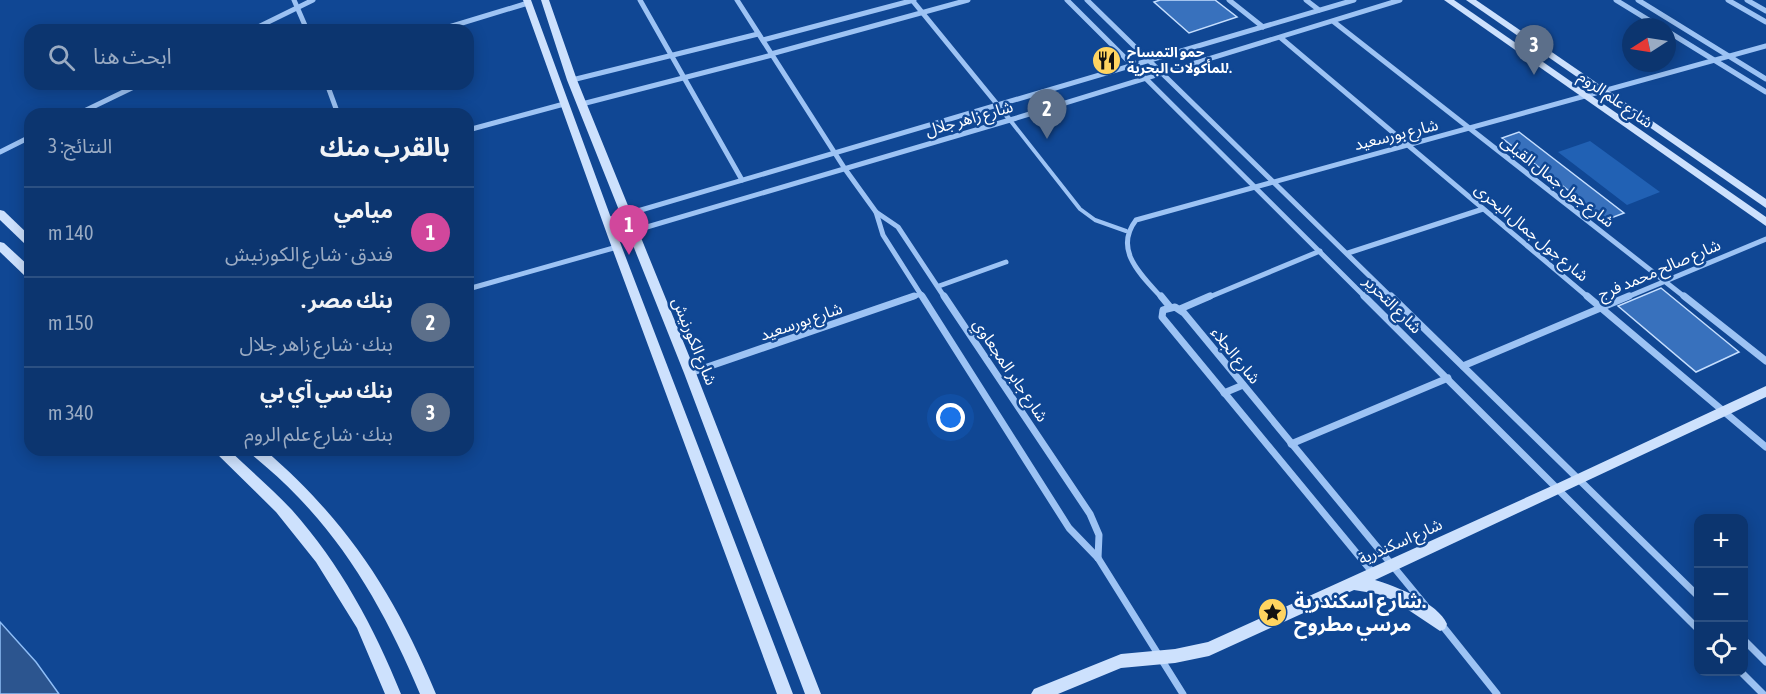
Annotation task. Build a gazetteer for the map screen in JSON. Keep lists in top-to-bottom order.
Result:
{
  "streets": {
    "street": [
      "شارع علم الروم",
      "شارع زاهر جلال",
      "شارع بورسعيد",
      "شارع جول جمال القبلى",
      "شارع جول جمال البحرى",
      "شارع صالح محمد فرج",
      "شارع التحرير",
      "شارع الكورنيش",
      "شارع الجلاء",
      "شارع جابر المجعاوي",
      "شارع اسكندرية"
    ]
  },
  "crossings": [
    ["شارع علم الروم", "شارع بورسعيد"],
    ["شارع زاهر جلال", "شارع جول جمال القبلى"],
    ["شارع زاهر جلال", "شارع جول جمال البحرى"],
    ["شارع زاهر جلال", "شارع التحرير"],
    ["شارع زاهر جلال", "شارع الكورنيش"],
    ["شارع زاهر جلال", "شارع جابر المجعاوي"],
    ["شارع بورسعيد", "شارع جول جمال القبلى"],
    ["شارع بورسعيد", "شارع جول جمال البحرى"],
    ["شارع بورسعيد", "شارع التحرير"],
    ["شارع بورسعيد", "شارع الكورنيش"],
    ["شارع بورسعيد", "شارع جابر المجعاوي"],
    ["شارع جول جمال القبلى", "شارع صالح محمد فرج"],
    ["شارع جول جمال البحرى", "شارع صالح محمد فرج"],
    ["شارع جول جمال البحرى", "شارع اسكندرية"],
    ["شارع صالح محمد فرج", "شارع التحرير"],
    ["شارع التحرير", "شارع اسكندرية"],
    ["شارع الجلاء", "شارع اسكندرية"],
    ["شارع جابر المجعاوي", "شارع اسكندرية"]
  ],
  "places": {
    "restaurant": ["حمو التمساح للمأكولات البحرية."],
    "place": ["شارع اسكندرية. مرسي مطروح"]
  },
  "north": "left",
  "page": {
    "search": "ابحث هنا",
    "pins": ["3", "2", "1"],
    "heading": ["بالقرب منك", "النتائج: 3"],
    "list": [
      {
        "mark": "1",
        "name": "ميامي",
        "note": "فندق · شارع الكورنيش",
        "value": "140 m"
      },
      {
        "mark": "2",
        "name": "بنك مصر .",
        "note": "بنك · شارع زاهر جلال",
        "value": "150 m"
      },
      {
        "mark": "3",
        "name": "بنك سي آي بي",
        "note": "بنك · شارع علم الروم",
        "value": "340 m"
      }
    ],
    "map_buttons": ["+", "−"]
  }
}
